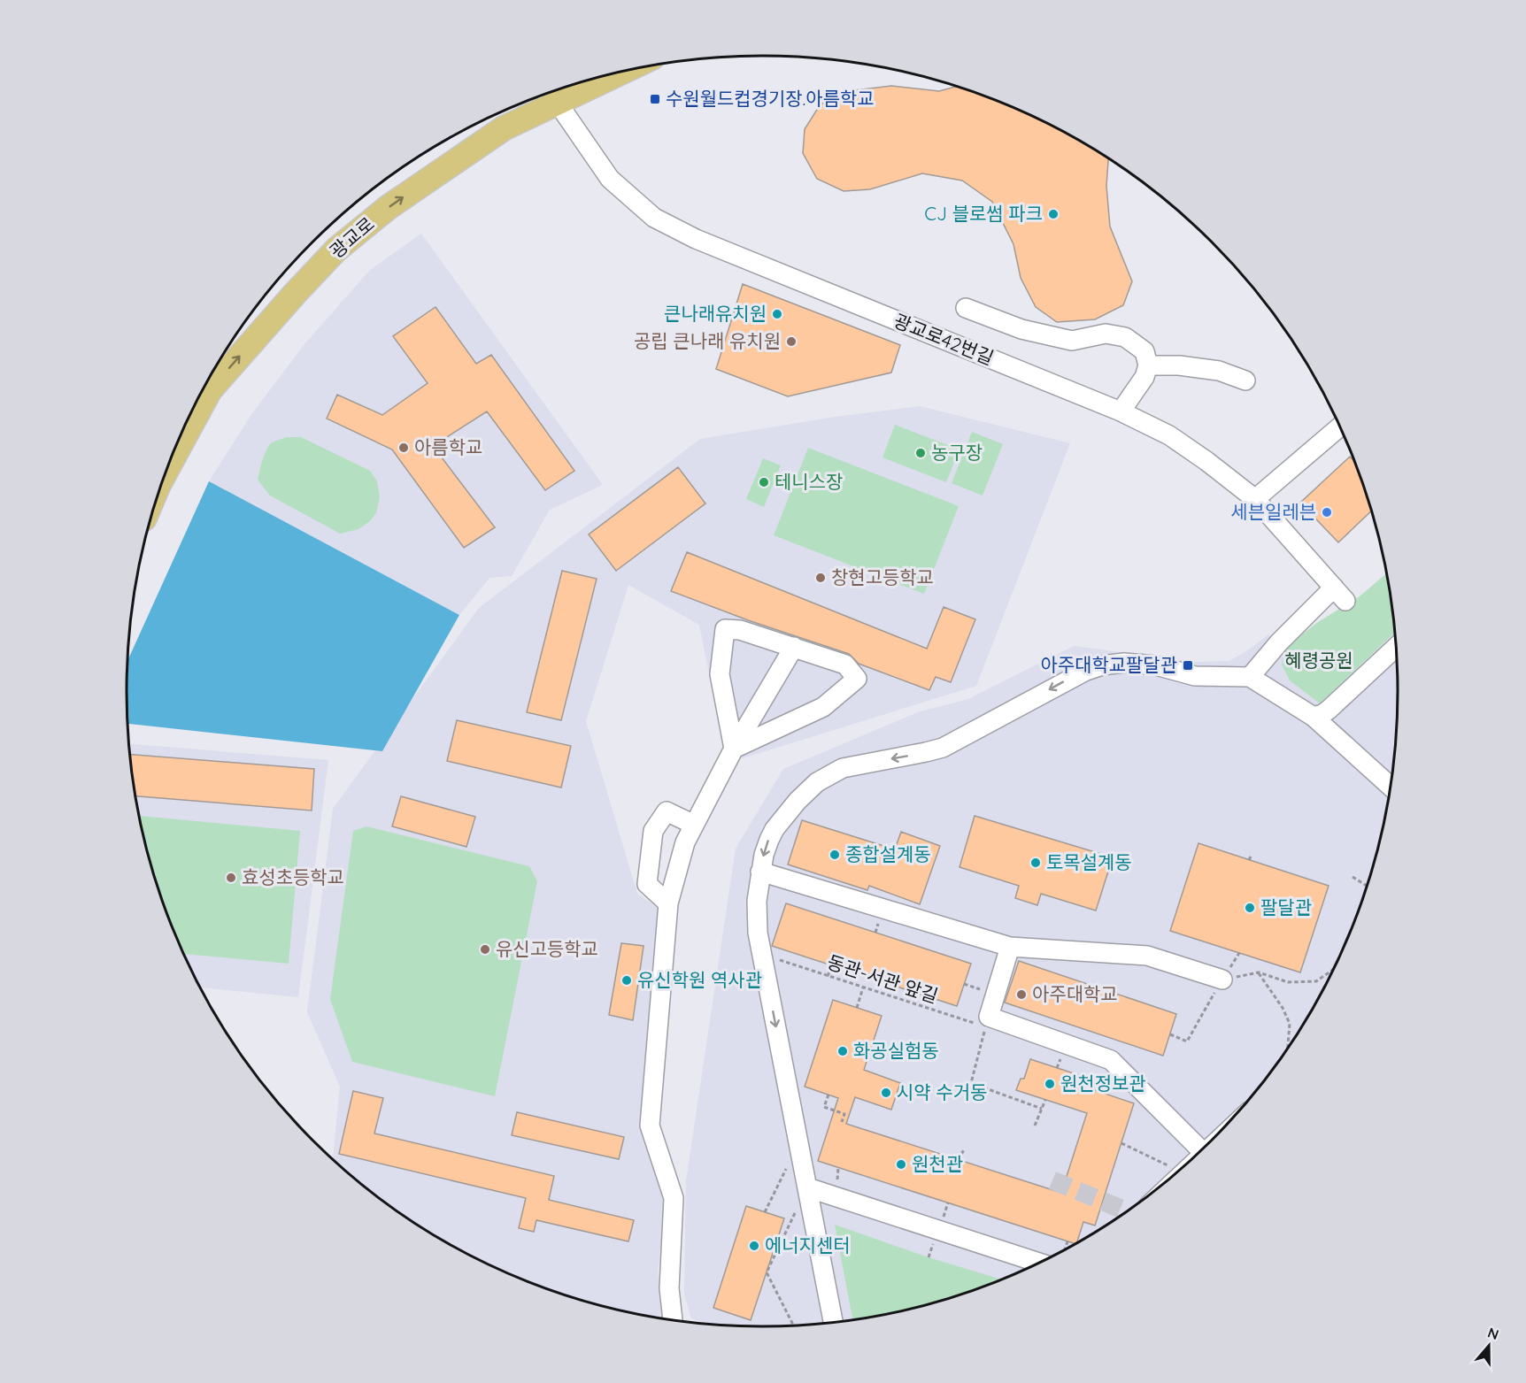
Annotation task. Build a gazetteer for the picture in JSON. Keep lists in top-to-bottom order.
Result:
{
  "streets": {
    "main road": ["광교로"],
    "street": ["광교로42번길"],
    "path": ["동관-서관 앞길"]
  },
  "crossings": [
    ["광교로", "광교로42번길"]
  ],
  "one_way": ["광교로"],
  "parks": ["혜령공원"],
  "places": {
    "transit": ["수원월드컵경기장.아름학교", "아주대학교팔달관"],
    "other": [
      "CJ 블로썸 파크",
      "큰나래유치원",
      "공립 큰나래 유치원",
      "아름학교",
      "농구장",
      "테니스장",
      "세븐일레븐",
      "창현고등학교",
      "종합설계동",
      "토목설계동",
      "효성초등학교",
      "팔달관",
      "유신고등학교",
      "유신학원 역사관",
      "아주대학교",
      "화공실험동",
      "원천정보관",
      "시약 수거동",
      "원천관",
      "에너지센터"
    ]
  },
  "north": "top"
}
